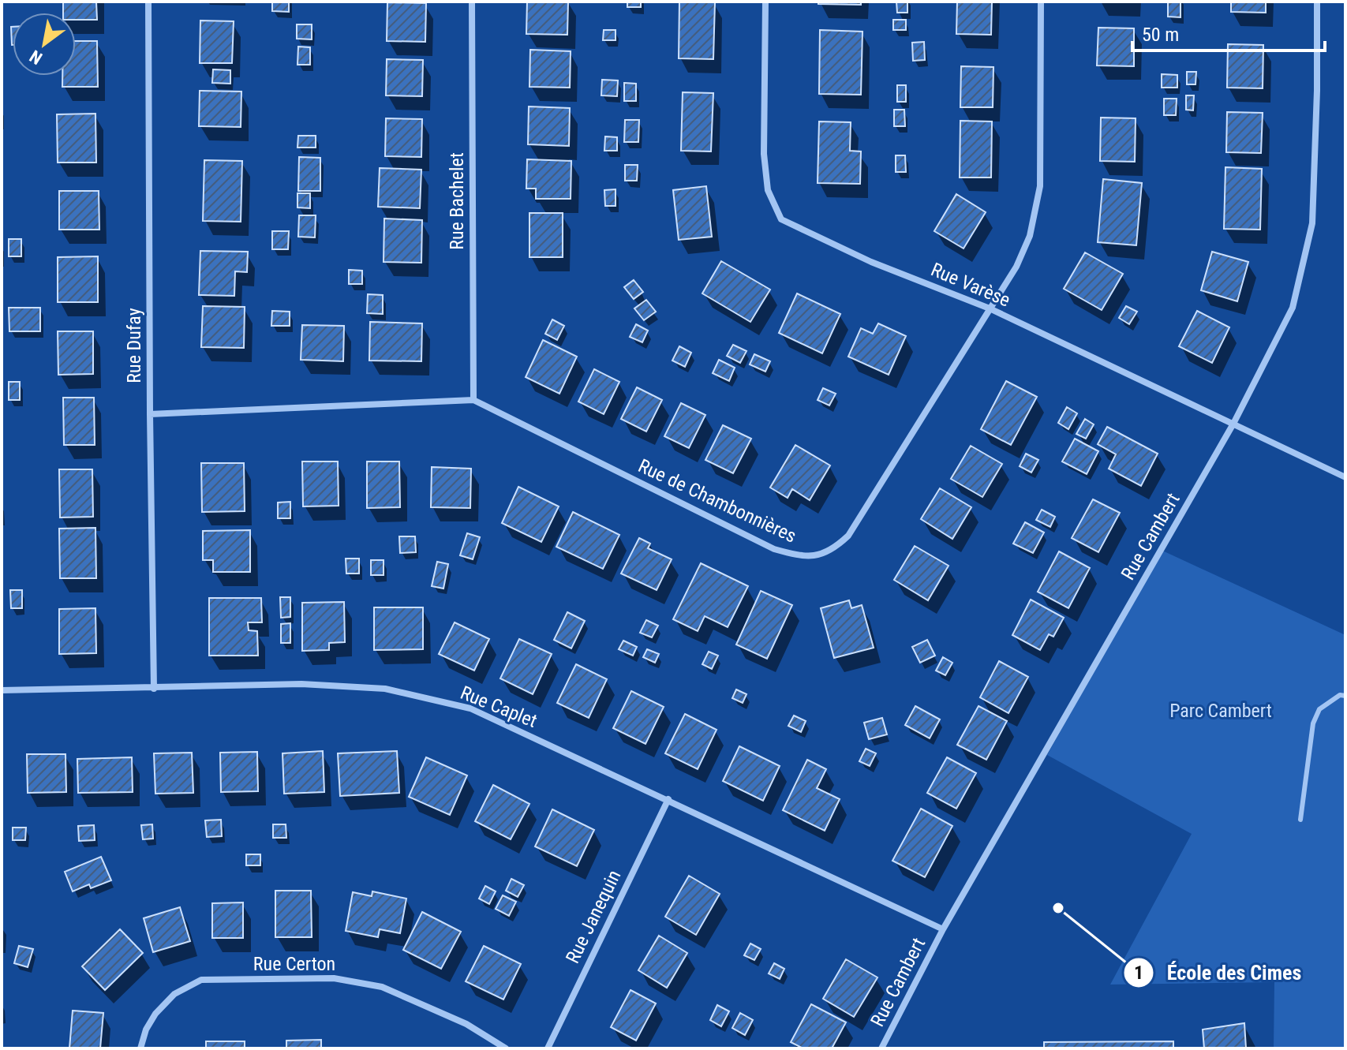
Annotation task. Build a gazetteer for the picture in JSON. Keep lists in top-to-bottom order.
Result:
{
  "streets": {
    "street": [
      "Rue Bachelet",
      "Rue Varèse",
      "Rue Dufay",
      "Rue de Chambonnières",
      "Rue Cambert",
      "Rue Caplet",
      "Rue Janequin",
      "Rue Certon"
    ]
  },
  "crossings": [
    ["Rue Bachelet", "Rue de Chambonnières"],
    ["Rue Varèse", "Rue de Chambonnières"],
    ["Rue Varèse", "Rue Cambert"],
    ["Rue Dufay", "Rue de Chambonnières"],
    ["Rue Dufay", "Rue Caplet"],
    ["Rue Cambert", "Rue Caplet"],
    ["Rue Caplet", "Rue Janequin"]
  ],
  "parks": ["Parc Cambert"],
  "places": ["École des Cimes"],
  "scale_bar": "50 m",
  "north": "bottom left"
}
